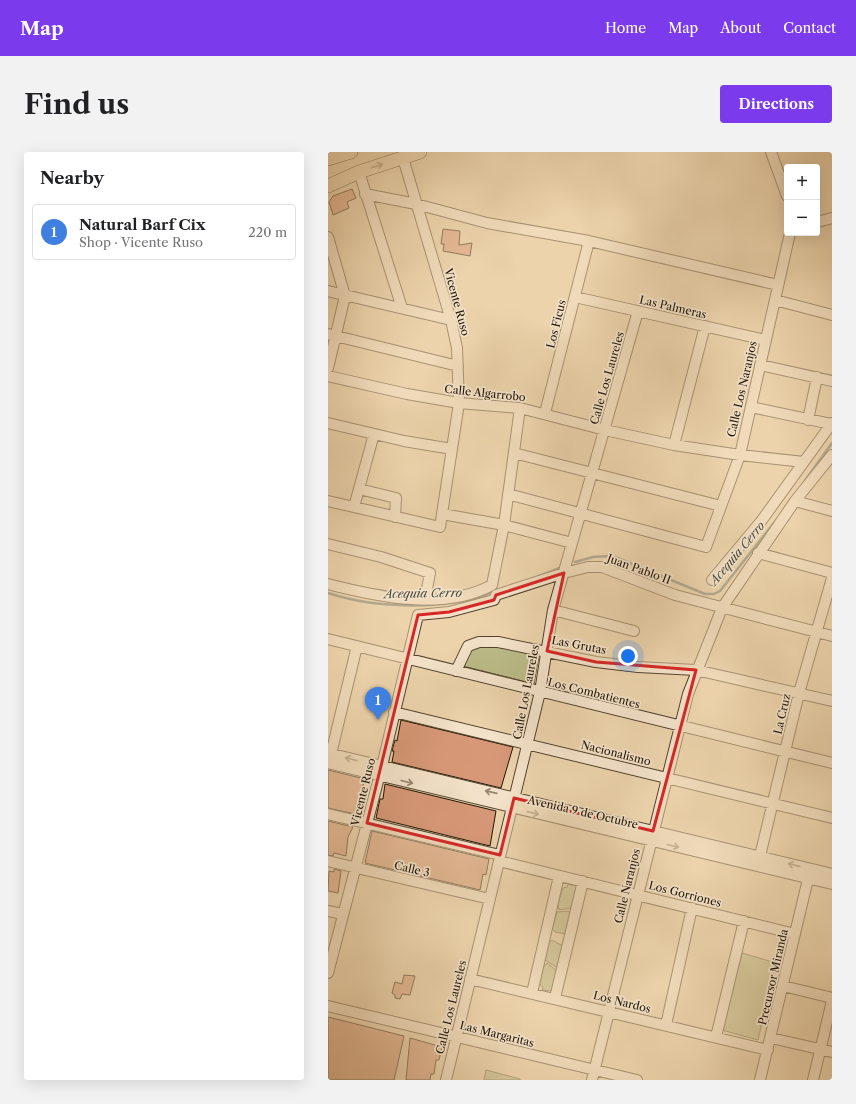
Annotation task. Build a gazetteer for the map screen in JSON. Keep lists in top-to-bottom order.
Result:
{
  "streets": {
    "street": [
      "Vicente Ruso",
      "Las Palmeras",
      "Los Ficus",
      "Calle Los Laureles",
      "Calle Los Naranjos",
      "Calle Algarrobo",
      "Juan Pablo II",
      "Las Grutas",
      "Los Combatientes",
      "La Cruz",
      "Nacionalismo",
      "Avenida 9 de Octubre",
      "Calle 3",
      "Calle Naranjos",
      "Los Gorriones",
      "Precursor Miranda",
      "Los Nardos",
      "Las Margaritas"
    ]
  },
  "crossings": [
    ["Vicente Ruso", "Calle Algarrobo"],
    ["Vicente Ruso", "Juan Pablo II"],
    ["Vicente Ruso", "Los Combatientes"],
    ["Vicente Ruso", "Nacionalismo"],
    ["Vicente Ruso", "Avenida 9 de Octubre"],
    ["Vicente Ruso", "Calle 3"],
    ["Vicente Ruso", "Los Gorriones"],
    ["Las Palmeras", "Los Ficus"],
    ["Las Palmeras", "Calle Los Laureles"],
    ["Las Palmeras", "Calle Los Naranjos"],
    ["Los Ficus", "Calle Algarrobo"],
    ["Calle Los Laureles", "Calle Los Naranjos"],
    ["Calle Los Laureles", "Calle Algarrobo"],
    ["Calle Los Laureles", "Juan Pablo II"],
    ["Calle Los Laureles", "Las Grutas"],
    ["Calle Los Laureles", "Los Combatientes"],
    ["Calle Los Laureles", "Nacionalismo"],
    ["Calle Los Laureles", "Avenida 9 de Octubre"],
    ["Calle Los Laureles", "Calle 3"],
    ["Calle Los Laureles", "Los Gorriones"],
    ["Calle Los Laureles", "Los Nardos"],
    ["Calle Los Laureles", "Las Margaritas"],
    ["Calle Los Naranjos", "Calle Algarrobo"],
    ["Juan Pablo II", "La Cruz"],
    ["Juan Pablo II", "Calle Naranjos"],
    ["Las Grutas", "Los Combatientes"],
    ["Las Grutas", "La Cruz"],
    ["Las Grutas", "Calle Naranjos"],
    ["Los Combatientes", "La Cruz"],
    ["Los Combatientes", "Calle Naranjos"],
    ["La Cruz", "Nacionalismo"],
    ["La Cruz", "Avenida 9 de Octubre"],
    ["Nacionalismo", "Calle Naranjos"],
    ["Avenida 9 de Octubre", "Calle Naranjos"],
    ["Avenida 9 de Octubre", "Precursor Miranda"],
    ["Calle Naranjos", "Los Gorriones"],
    ["Calle Naranjos", "Los Nardos"],
    ["Calle Naranjos", "Las Margaritas"],
    ["Los Gorriones", "Precursor Miranda"],
    ["Precursor Miranda", "Los Nardos"]
  ],
  "water": ["Acequia Cerro"],
  "page": {
    "header": "Map",
    "nav": [
      "Home",
      "Map",
      "About",
      "Contact"
    ],
    "buttons": "Directions",
    "title": "Find us",
    "heading": "Nearby",
    "map_buttons": ["+", "−"],
    "list": [
      {
        "mark": "1",
        "name": "Natural Barf Cix",
        "note": "Shop · Vicente Ruso",
        "value": "220 m"
      }
    ],
    "pins": "1"
  }
}
